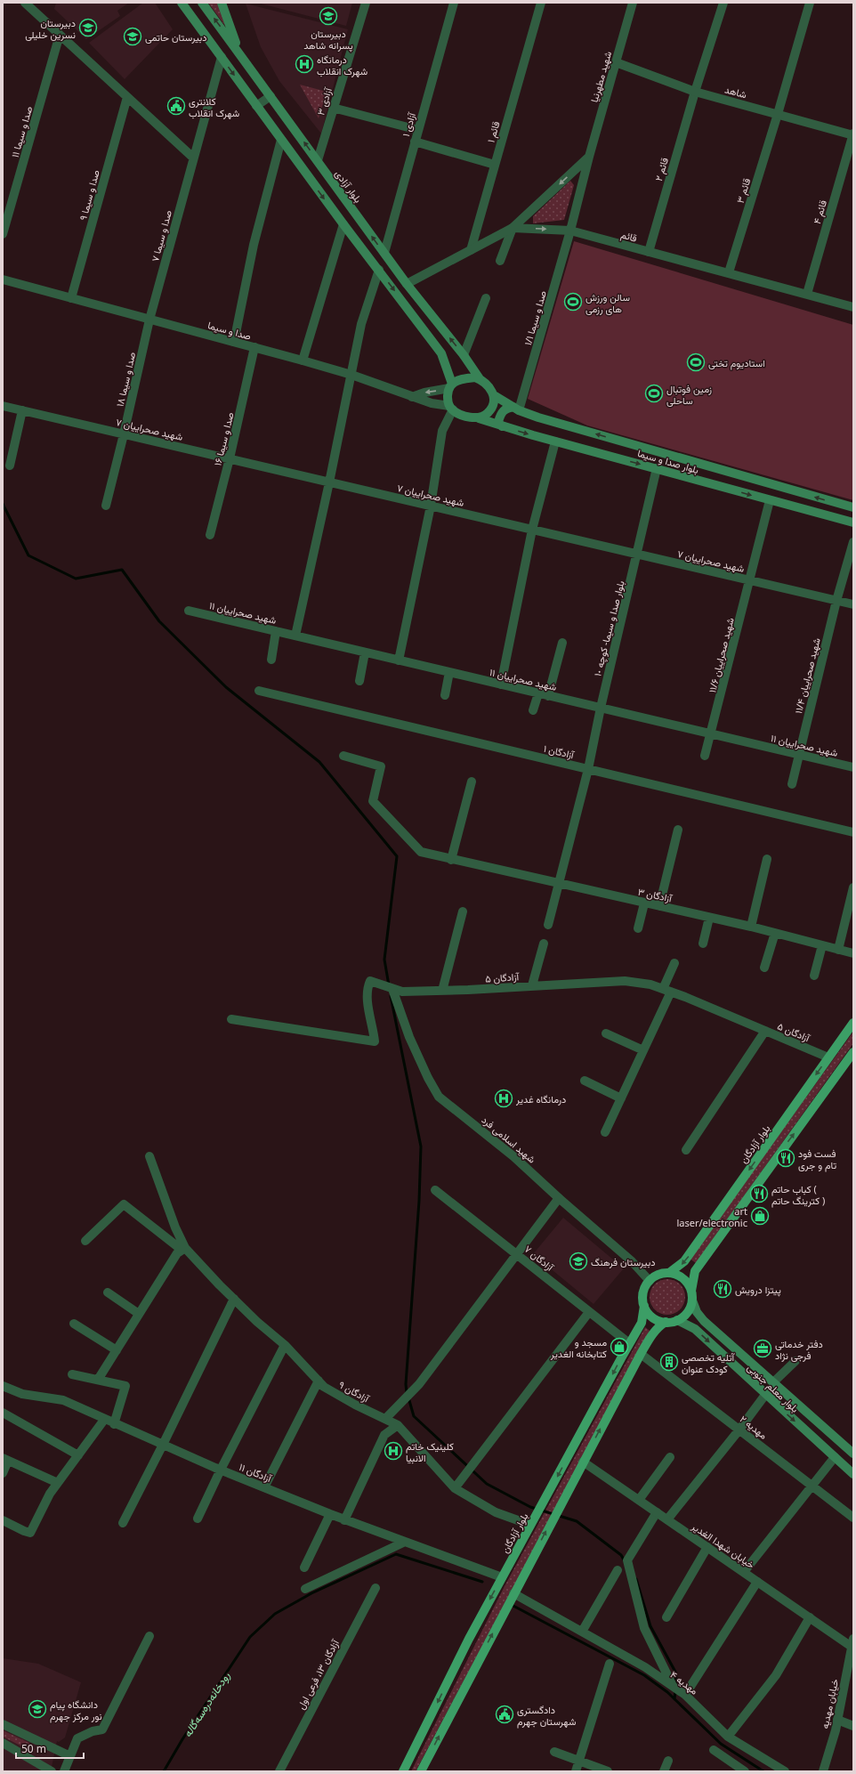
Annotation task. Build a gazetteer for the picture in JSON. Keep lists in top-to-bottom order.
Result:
{
  "streets": {
    "main road": [
      "بلوار آزادی",
      "بلوار صدا و سیما",
      "بلوار آزادگان",
      "بلوار معلم جنوبی"
    ],
    "street": [
      "شهید مطهرنیا",
      "شاهد",
      "آزادی ۳",
      "آزادی ۱",
      "صدا و سیما ۱۱",
      "قائم ۱",
      "قائم ۲",
      "قائم ۳",
      "صدا و سیما ۹",
      "قائم ۴",
      "صدا و سیما ۷",
      "قائم",
      "صدا و سیما ۱/۱",
      "صدا و سیما",
      "صدا و سیما ۱۸",
      "شهید صحراییان ۷",
      "صدا و سیما ۱۶",
      "شهید صحراییان ۱۱",
      "بلوار صدا و سيما- كوچه ١٠",
      "شهید صحراییان ۱۱/۶",
      "شهید صحراییان ۱۱/۴",
      "آزادگان ۱",
      "آزادگان ۳",
      "آزادگان ۵",
      "شهید اسلامی فرد",
      "آزادگان ۷",
      "آزادگان ۹",
      "مهدیه ۲",
      "آزادگان ۱۱",
      "خیابان شهدا الغدیر",
      "آزادگان ۱۳، فرعی اول",
      "مهدیه ۴",
      "خیابان مهدیه"
    ]
  },
  "crossings": [
    ["شهید مطهرنیا", "شاهد"],
    ["شهید مطهرنیا", "قائم"],
    ["شهید مطهرنیا", "صدا و سیما ۱/۱"],
    ["شاهد", "قائم ۲"],
    ["شاهد", "قائم ۳"],
    ["شاهد", "قائم ۴"],
    ["آزادی ۳", "بلوار آزادی"],
    ["آزادی ۱", "بلوار آزادی"],
    ["قائم ۲", "قائم"],
    ["بلوار آزادی", "صدا و سیما"],
    ["بلوار آزادی", "بلوار صدا و سیما"],
    ["قائم ۳", "قائم"],
    ["صدا و سیما ۹", "صدا و سیما"],
    ["قائم ۴", "قائم"],
    ["صدا و سیما ۷", "صدا و سیما"],
    ["صدا و سیما ۷", "صدا و سیما ۱۸"],
    ["قائم", "صدا و سیما ۱/۱"],
    ["صدا و سیما ۱/۱", "بلوار صدا و سیما"],
    ["صدا و سیما", "صدا و سیما ۱۸"],
    ["صدا و سیما", "صدا و سیما ۱۶"],
    ["صدا و سیما", "بلوار صدا و سیما"],
    ["صدا و سیما ۱۸", "شهید صحراییان ۷"],
    ["شهید صحراییان ۷", "صدا و سیما ۱۶"],
    ["شهید صحراییان ۷", "بلوار صدا و سيما- كوچه ١٠"],
    ["شهید صحراییان ۷", "شهید صحراییان ۱۱/۶"],
    ["شهید صحراییان ۷", "شهید صحراییان ۱۱/۴"],
    ["بلوار صدا و سیما", "بلوار صدا و سيما- كوچه ١٠"],
    ["بلوار صدا و سیما", "شهید صحراییان ۱۱/۶"],
    ["شهید صحراییان ۱۱", "بلوار صدا و سيما- كوچه ١٠"],
    ["شهید صحراییان ۱۱", "شهید صحراییان ۱۱/۶"],
    ["شهید صحراییان ۱۱", "شهید صحراییان ۱۱/۴"],
    ["بلوار صدا و سيما- كوچه ١٠", "آزادگان ۱"],
    ["بلوار صدا و سيما- كوچه ١٠", "آزادگان ۳"],
    ["آزادگان ۵", "شهید اسلامی فرد"],
    ["آزادگان ۵", "بلوار آزادگان"],
    ["شهید اسلامی فرد", "بلوار آزادگان"],
    ["شهید اسلامی فرد", "بلوار معلم جنوبی"],
    ["بلوار آزادگان", "آزادگان ۷"],
    ["بلوار آزادگان", "بلوار معلم جنوبی"],
    ["بلوار آزادگان", "آزادگان ۹"],
    ["بلوار آزادگان", "آزادگان ۱۱"],
    ["خیابان شهدا الغدیر", "خیابان مهدیه"]
  ],
  "water": ["رودخانه‌دره‌سه‌گاله"],
  "places": {
    "school or university": [
      "دبیرستان پسرانه شاهد",
      "دبیرستان نسرین خلیلی",
      "دبیرستان حاتمی",
      "دبیرستان فرهنگ",
      "دانشگاه پیام نور مرکز جهرم"
    ],
    "hospital": ["درمانگاه شهرک انقلاب", "درمانگاه غدیر", "کلینیک خاتم الانبیا"],
    "public building": ["کلانتری شهرک انقلاب", "دادگستری شهرستان جهرم"],
    "sports": ["سالن ورزش های رزمی", "استادیوم تختی", "زمین فوتبال ساحلی"],
    "restaurant": ["فست فود تام و جرى", "کباب حاتم ( کترینگ حاتم )", "پیتزا درویش"],
    "shop": ["art laser/electronic", "مسجد و کتابخانه الغدیر"],
    "office": ["دفتر خدماتی فرجی نژاد"],
    "building": ["آتلیه تخصصی کودک عنوان"]
  },
  "scale_bar": "50 m"
}
